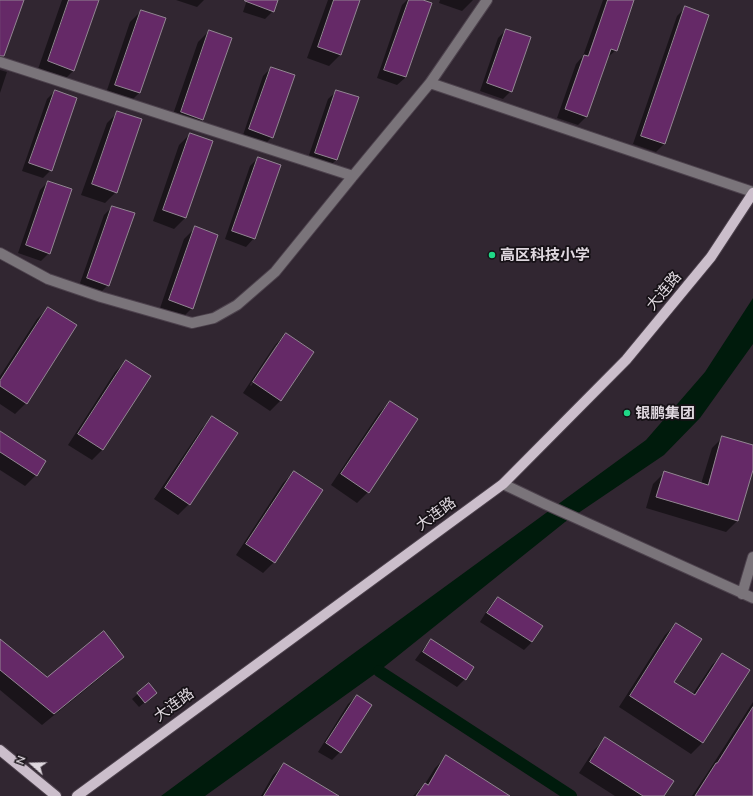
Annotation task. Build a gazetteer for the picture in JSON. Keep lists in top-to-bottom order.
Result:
{
  "streets": {
    "main road": ["大连路"]
  },
  "places": ["高区科技小学", "银鹏集团"],
  "north": "left"
}
